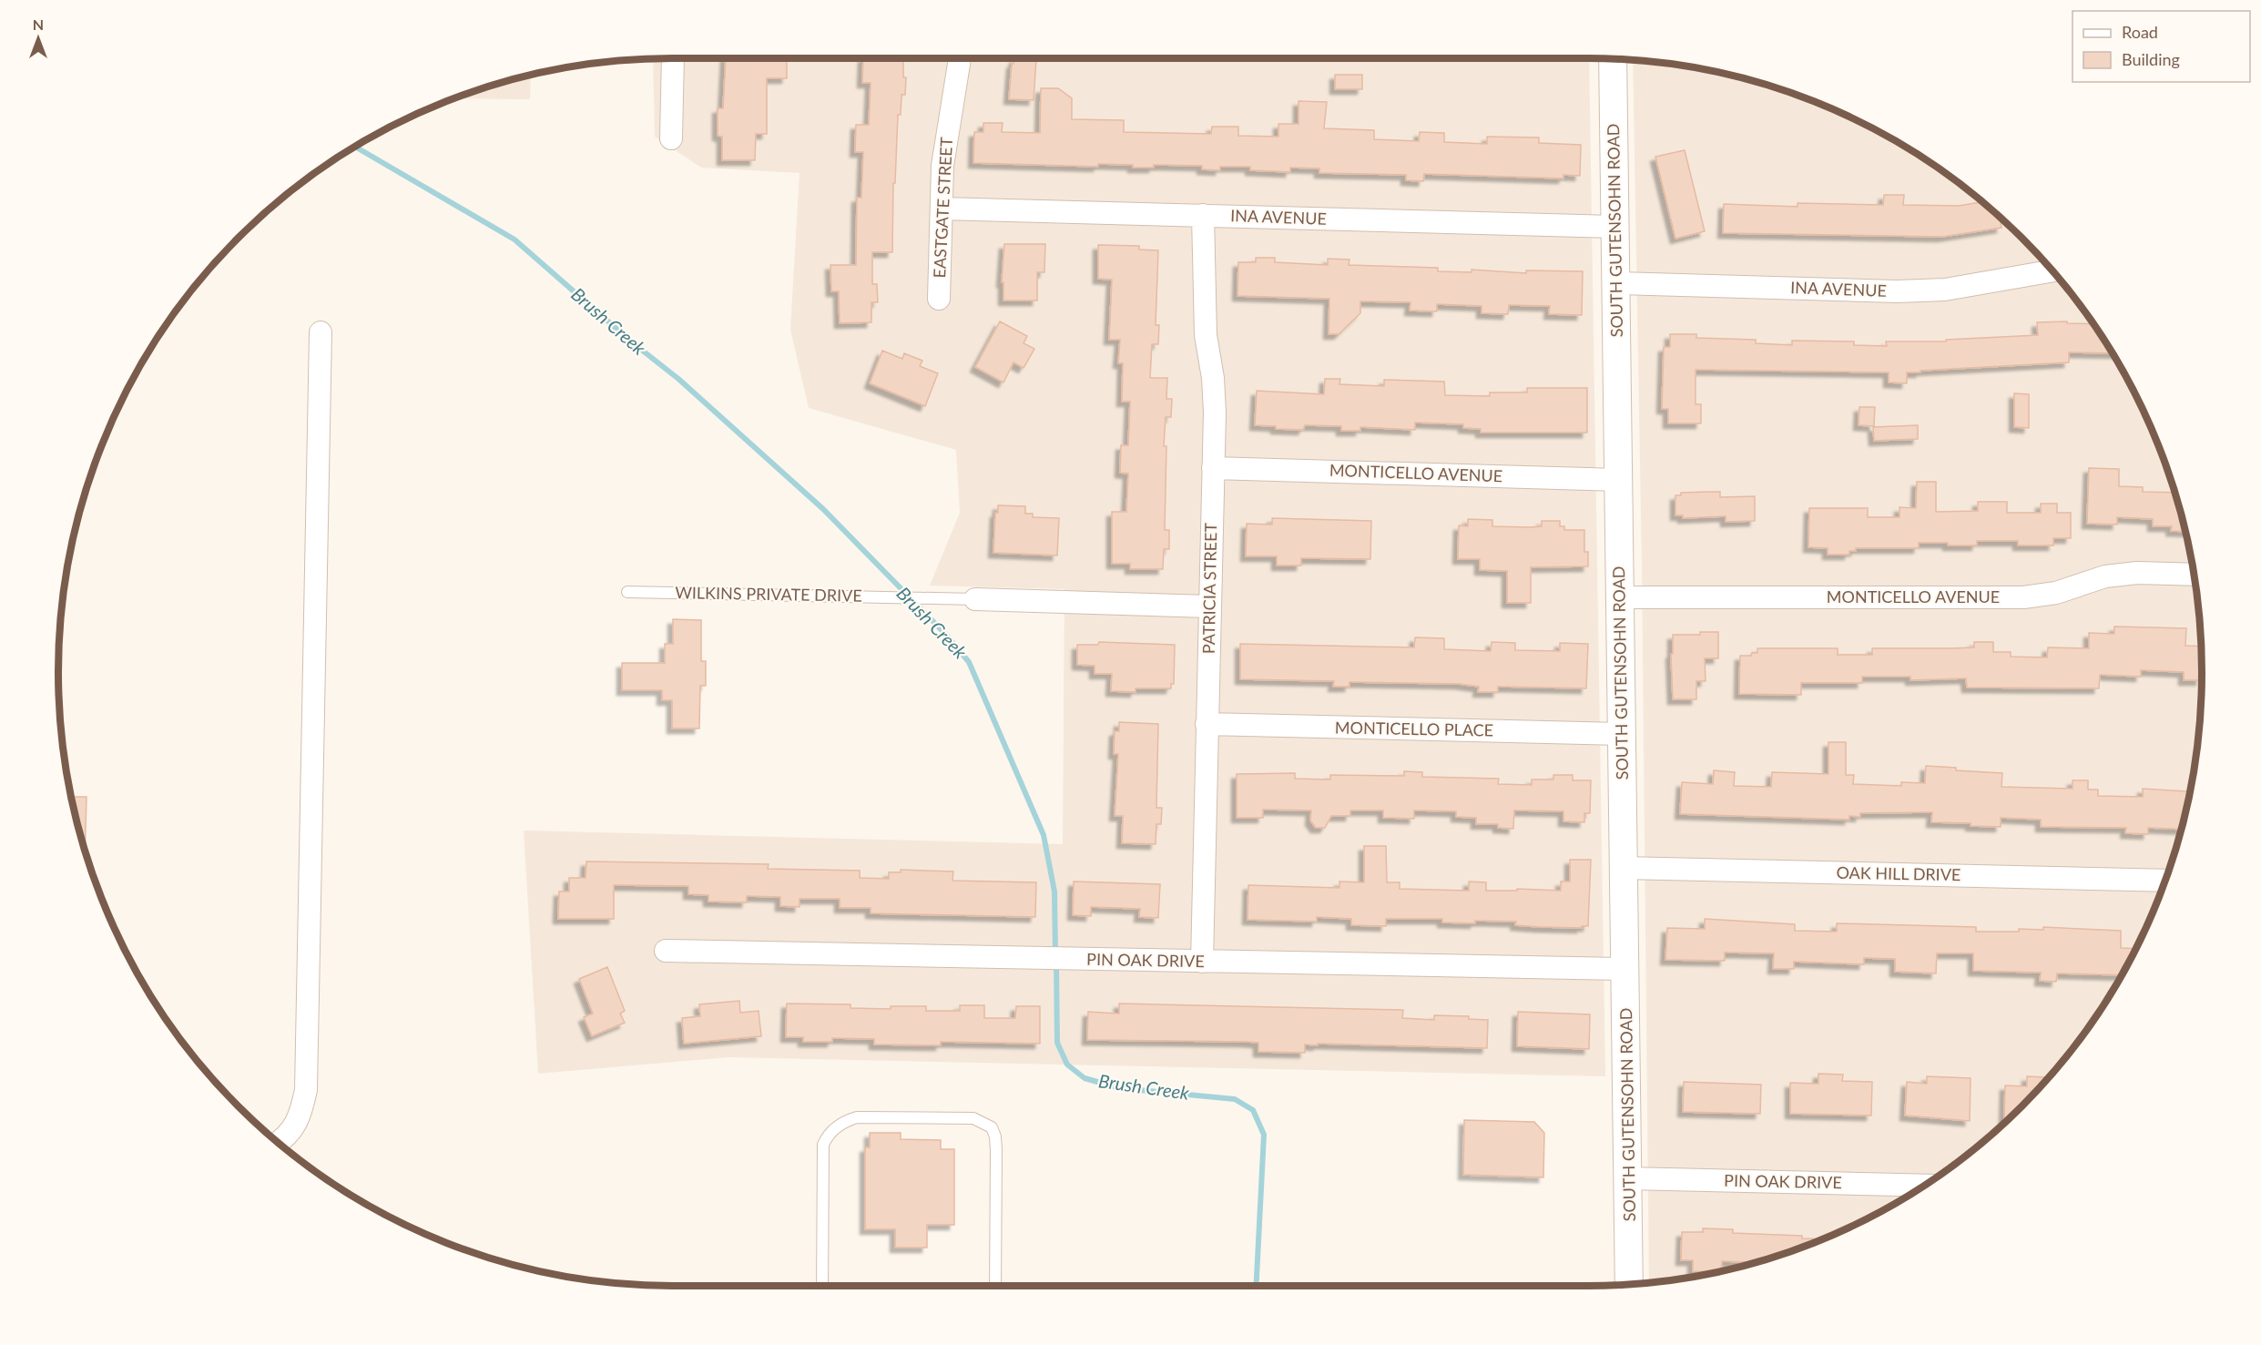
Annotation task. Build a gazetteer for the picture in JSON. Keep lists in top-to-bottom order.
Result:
{
  "streets": {
    "street": [
      "EASTGATE STREET",
      "INA AVENUE",
      "SOUTH GUTENSOHN ROAD",
      "MONTICELLO AVENUE",
      "PATRICIA STREET",
      "MONTICELLO PLACE",
      "OAK HILL DRIVE",
      "PIN OAK DRIVE"
    ],
    "lane": ["WILKINS PRIVATE DRIVE"]
  },
  "crossings": [
    ["EASTGATE STREET", "INA AVENUE"],
    ["INA AVENUE", "SOUTH GUTENSOHN ROAD"],
    ["INA AVENUE", "PATRICIA STREET"],
    ["SOUTH GUTENSOHN ROAD", "MONTICELLO AVENUE"],
    ["SOUTH GUTENSOHN ROAD", "MONTICELLO PLACE"],
    ["SOUTH GUTENSOHN ROAD", "OAK HILL DRIVE"],
    ["SOUTH GUTENSOHN ROAD", "PIN OAK DRIVE"],
    ["MONTICELLO AVENUE", "PATRICIA STREET"],
    ["PATRICIA STREET", "MONTICELLO PLACE"],
    ["PATRICIA STREET", "PIN OAK DRIVE"]
  ],
  "water": ["Brush Creek"],
  "legend": ["Road", "Building"],
  "north": "top"
}
